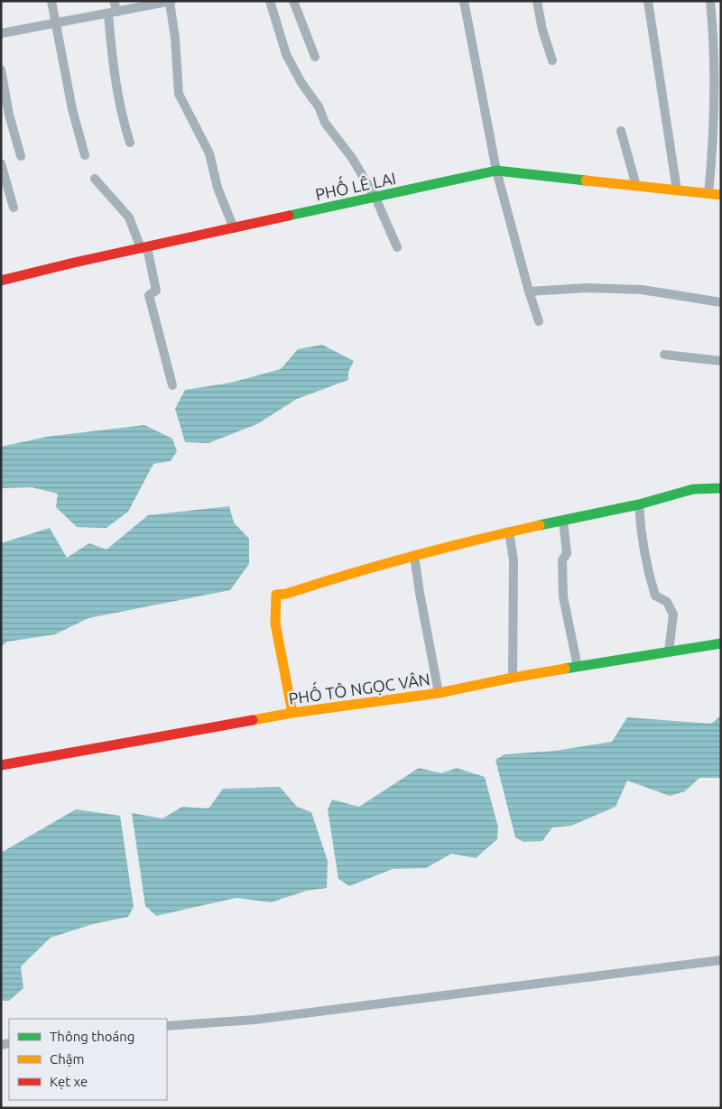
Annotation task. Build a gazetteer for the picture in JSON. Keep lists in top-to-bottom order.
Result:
{
  "streets": {
    "street": ["PHỐ LÊ LAI", "PHỐ TÔ NGỌC VÂN"]
  },
  "legend": ["Thông thoáng", "Chậm", "Kẹt xe"]
}
